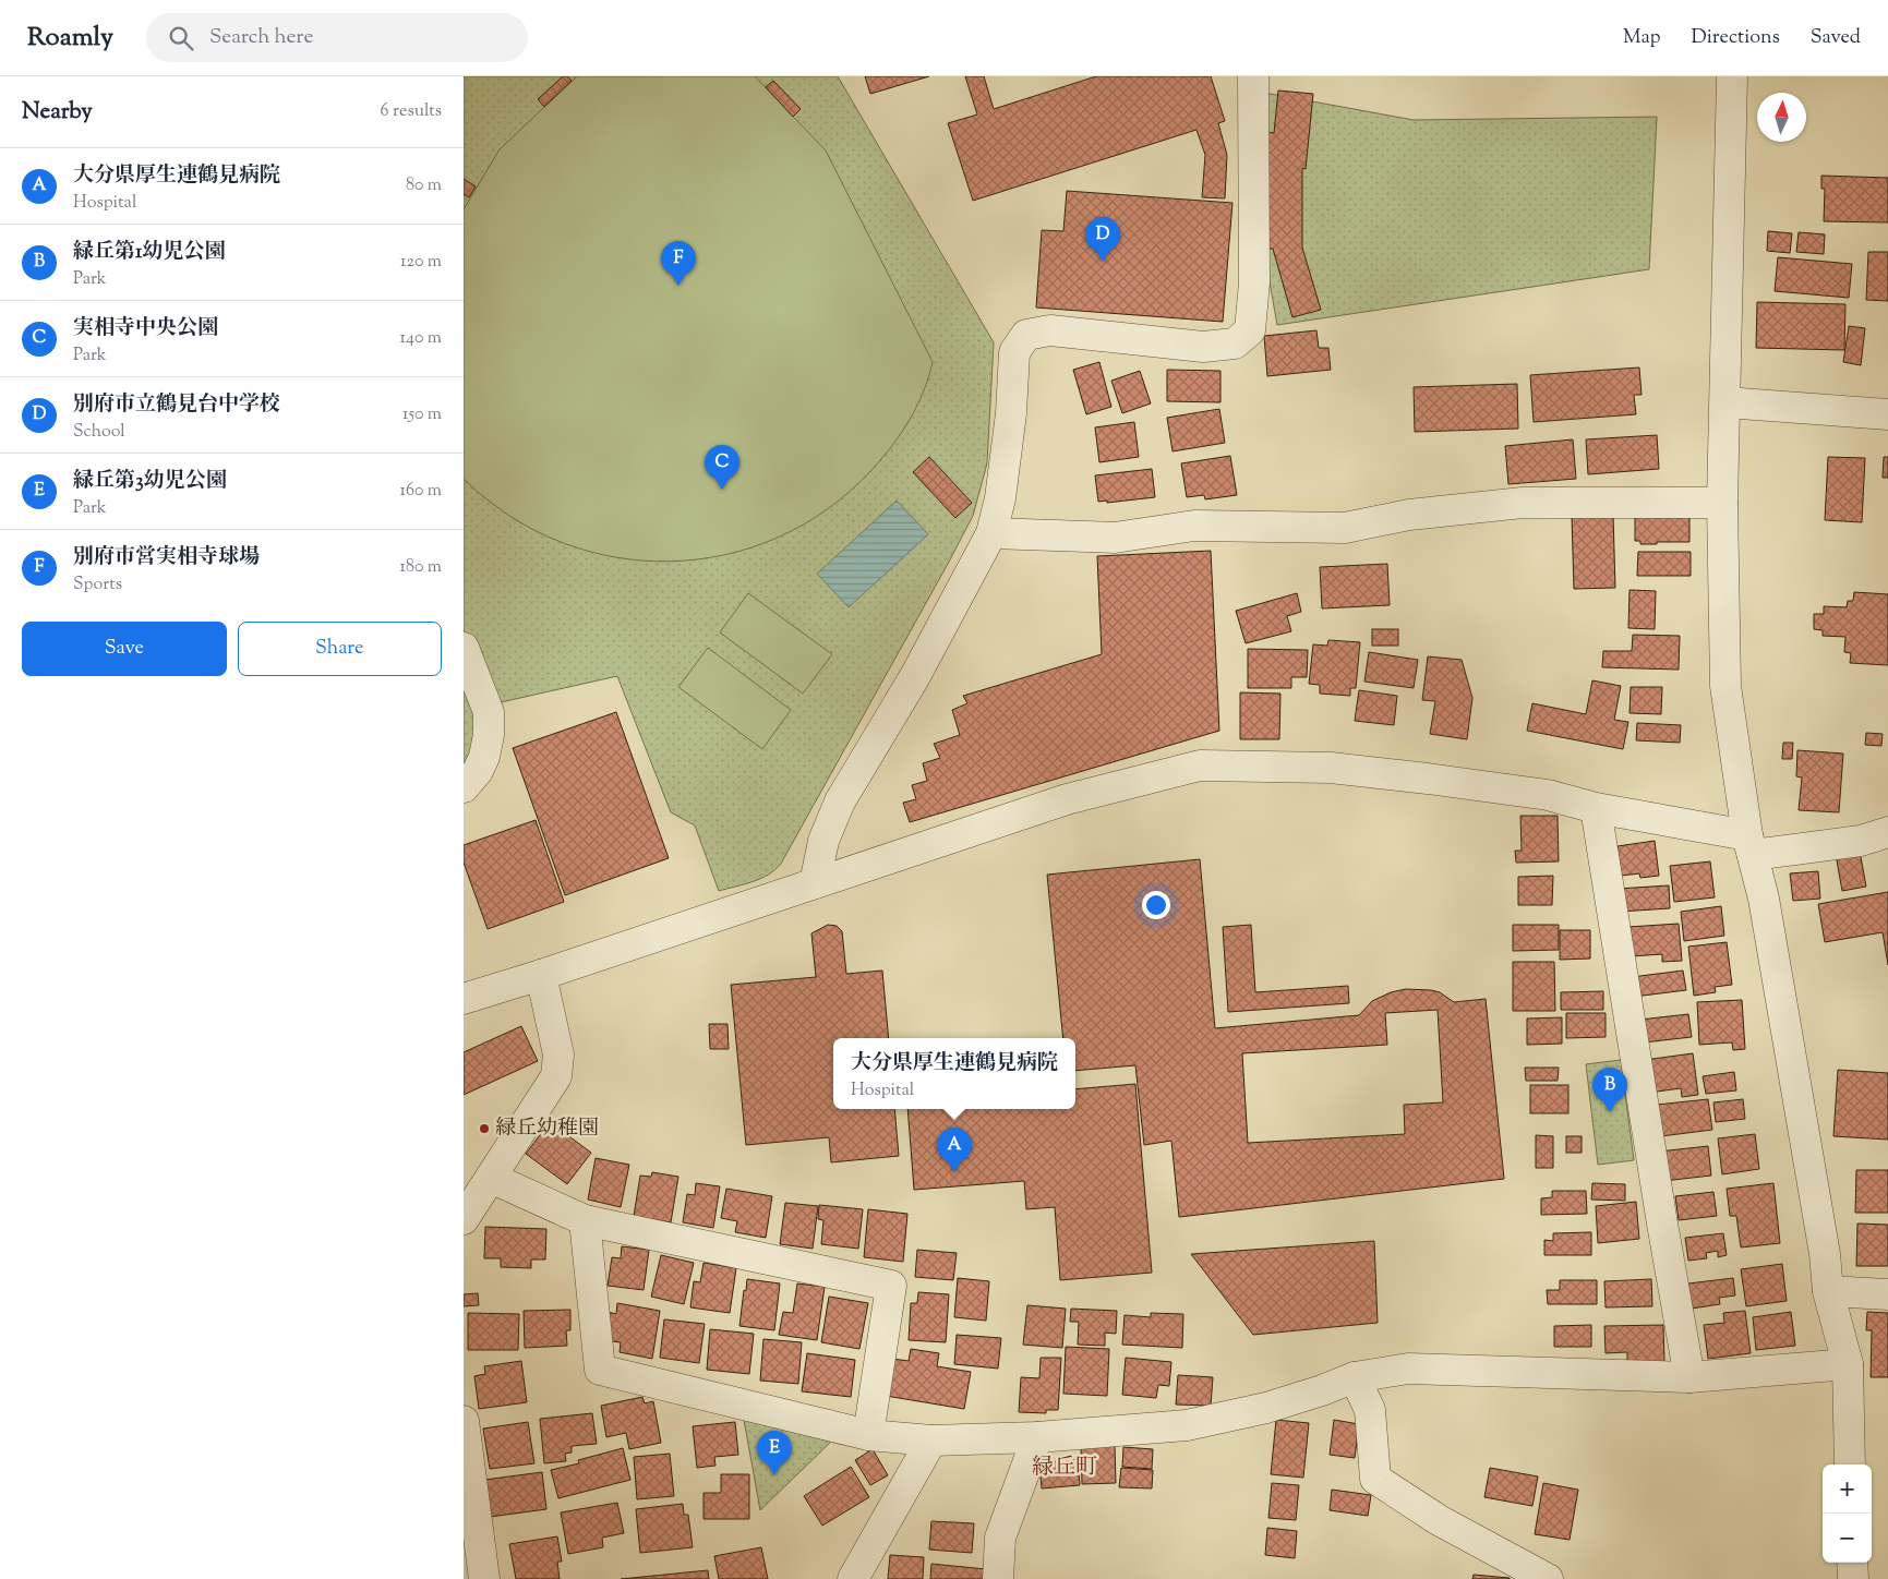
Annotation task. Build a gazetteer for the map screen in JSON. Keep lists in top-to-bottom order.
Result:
{
  "districts": ["緑丘町"],
  "places": ["緑丘幼稚園"],
  "north": "top",
  "page": {
    "header": "Roamly",
    "search": "Search here",
    "nav": ["Map", "Directions", "Saved"],
    "heading": ["Nearby", "6 results"],
    "list": [
      {
        "mark": "A",
        "name": "大分県厚生連鶴見病院",
        "note": "Hospital",
        "value": "80 m"
      },
      {
        "mark": "B",
        "name": "緑丘第1幼児公園",
        "note": "Park",
        "value": "120 m"
      },
      {
        "mark": "C",
        "name": "実相寺中央公園",
        "note": "Park",
        "value": "140 m"
      },
      {
        "mark": "D",
        "name": "別府市立鶴見台中学校",
        "note": "School",
        "value": "150 m"
      },
      {
        "mark": "E",
        "name": "緑丘第3幼児公園",
        "note": "Park",
        "value": "160 m"
      },
      {
        "mark": "F",
        "name": "別府市営実相寺球場",
        "note": "Sports",
        "value": "180 m"
      }
    ],
    "pins": [
      "D",
      "F",
      "C",
      "B",
      "A",
      "E"
    ],
    "buttons": ["Save", "Share"],
    "popup": ["大分県厚生連鶴見病院", "Hospital"],
    "map_buttons": ["+", "−"]
  }
}
